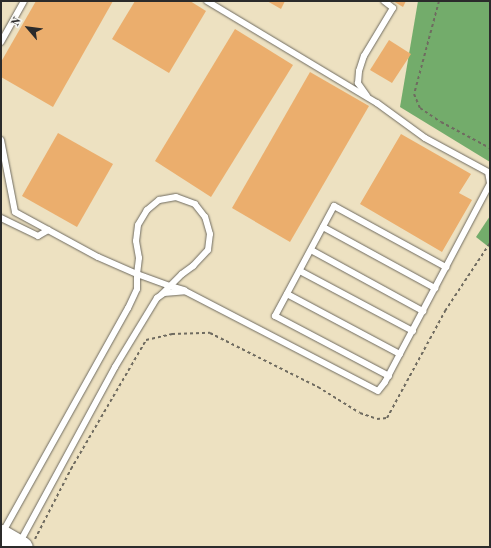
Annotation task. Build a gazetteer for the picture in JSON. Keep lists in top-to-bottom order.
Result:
{
  "north": "top left"
}
